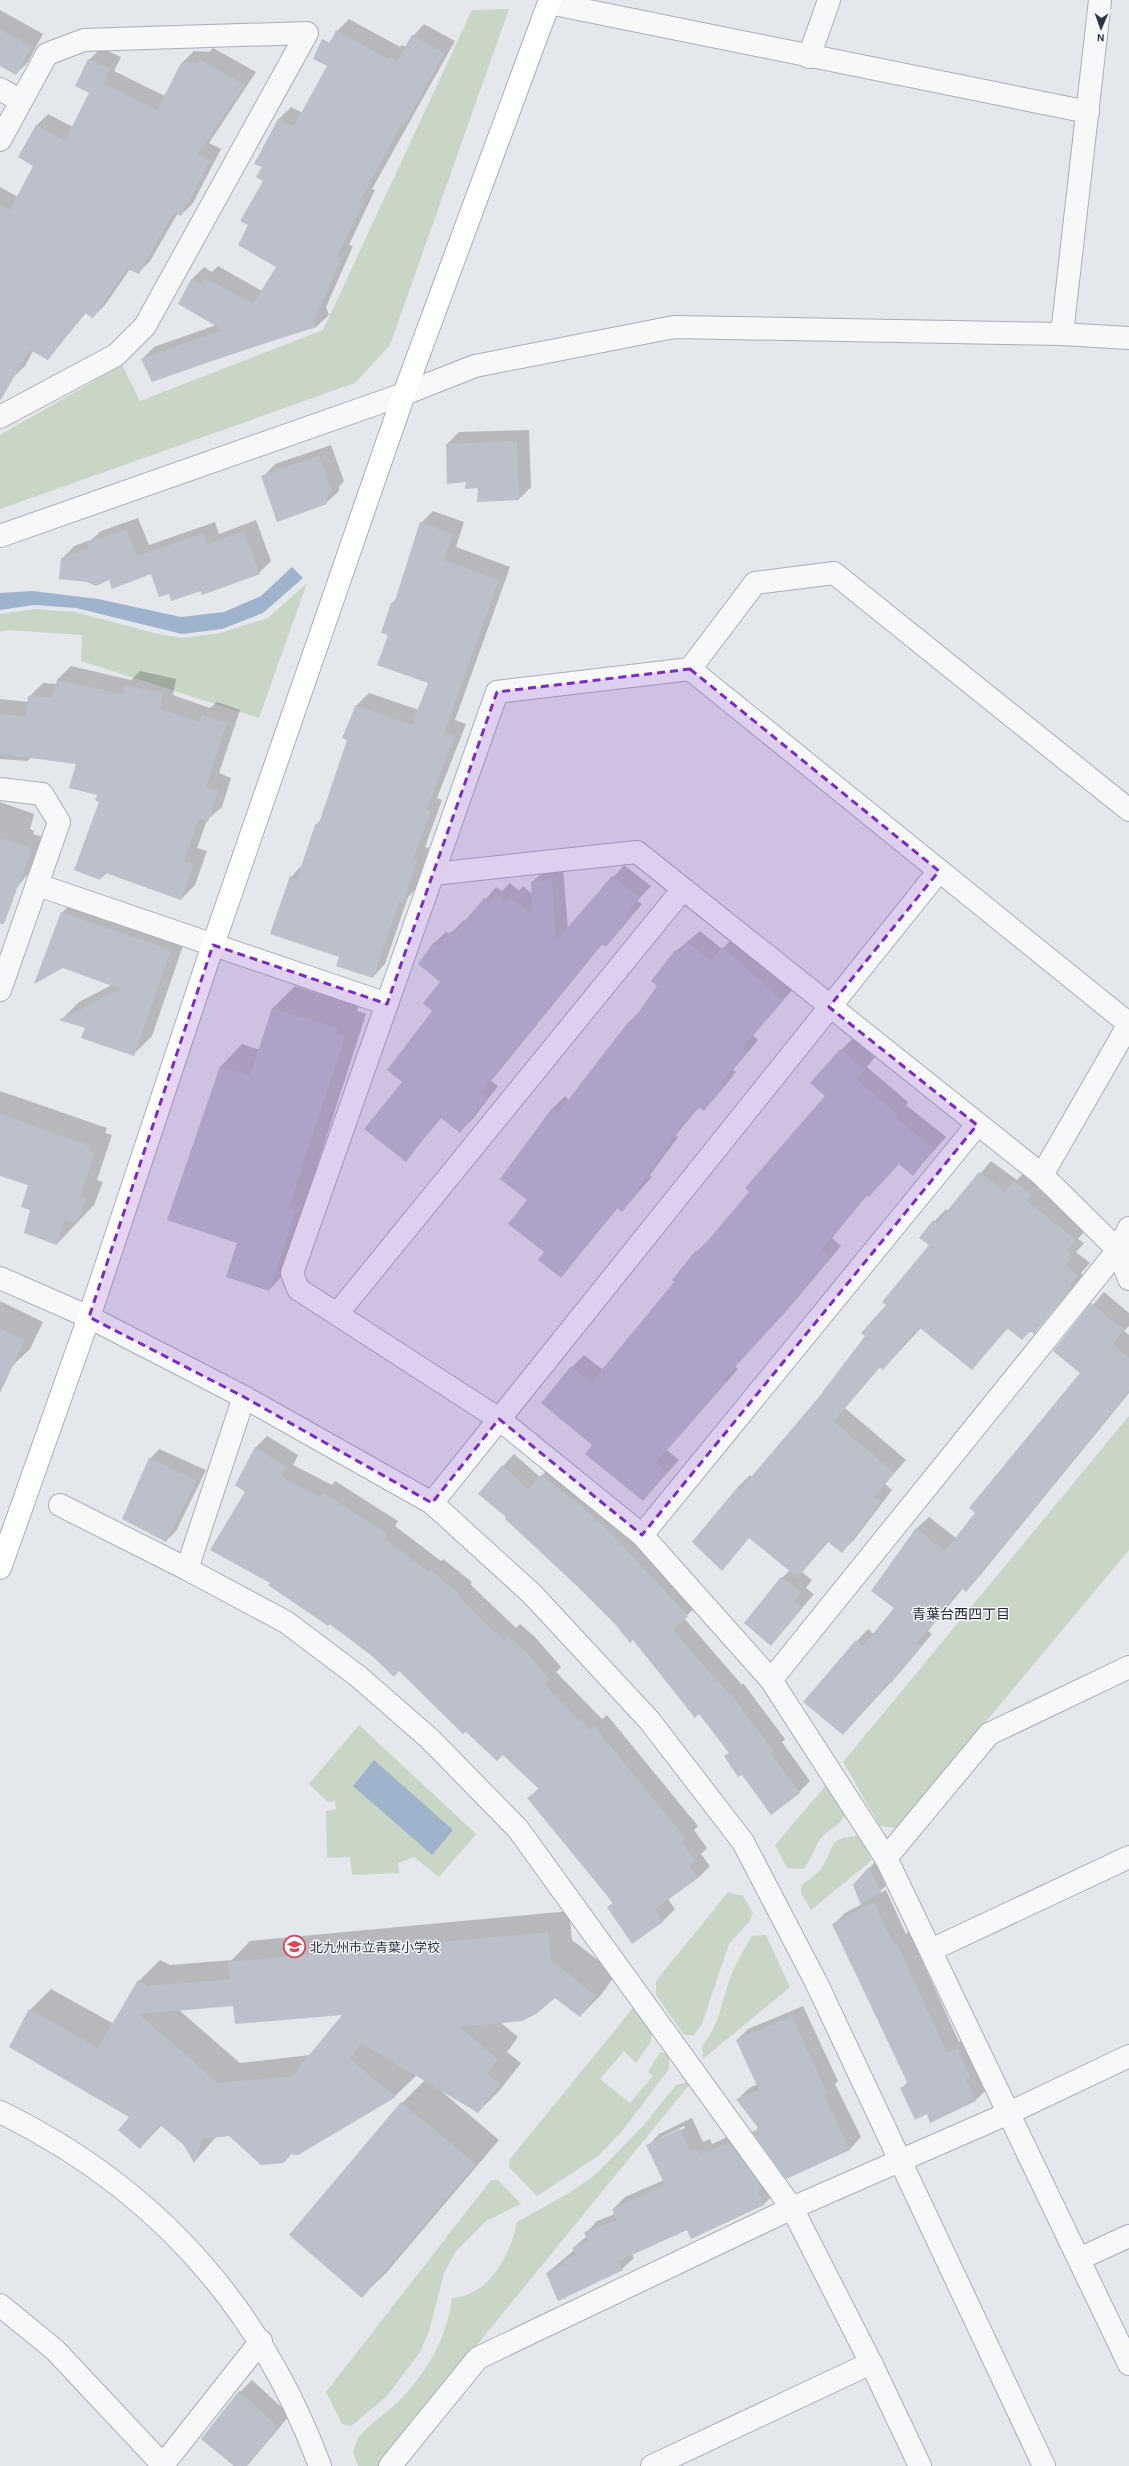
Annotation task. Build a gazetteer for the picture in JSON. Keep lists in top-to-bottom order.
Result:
{
  "districts": ["青葉台西四丁目"],
  "places": {
    "school or university": ["北九州市立青葉小学校"]
  },
  "north": "bottom"
}
